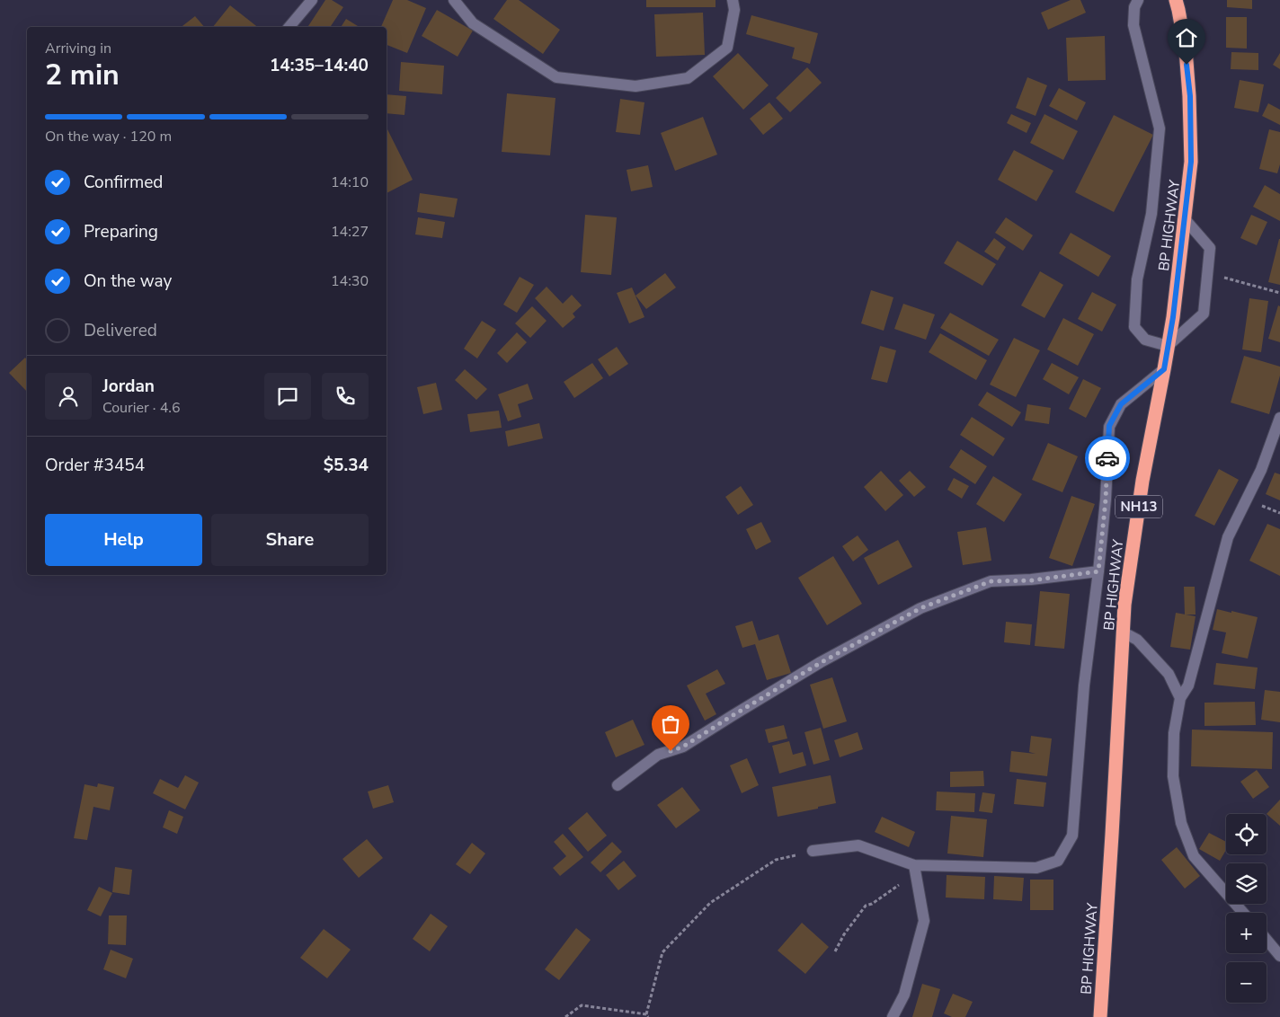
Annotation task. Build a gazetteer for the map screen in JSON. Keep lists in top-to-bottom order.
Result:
{
  "streets": {
    "highway": ["BP HIGHWAY", "NH13"]
  },
  "page": {
    "heading": ["2 min", "Arriving in", "14:35–14:40"],
    "panel": [
      "Jordan",
      "Courier · 4.6",
      "Order #3454",
      "$5.34"
    ],
    "bar": "On the way · 120 m",
    "list": [
      ["Confirmed", "14:10"],
      ["Preparing", "14:27"],
      ["On the way", "14:30"],
      "Delivered"
    ],
    "buttons": ["Help", "Share"],
    "map_buttons": ["+", "−"]
  }
}
